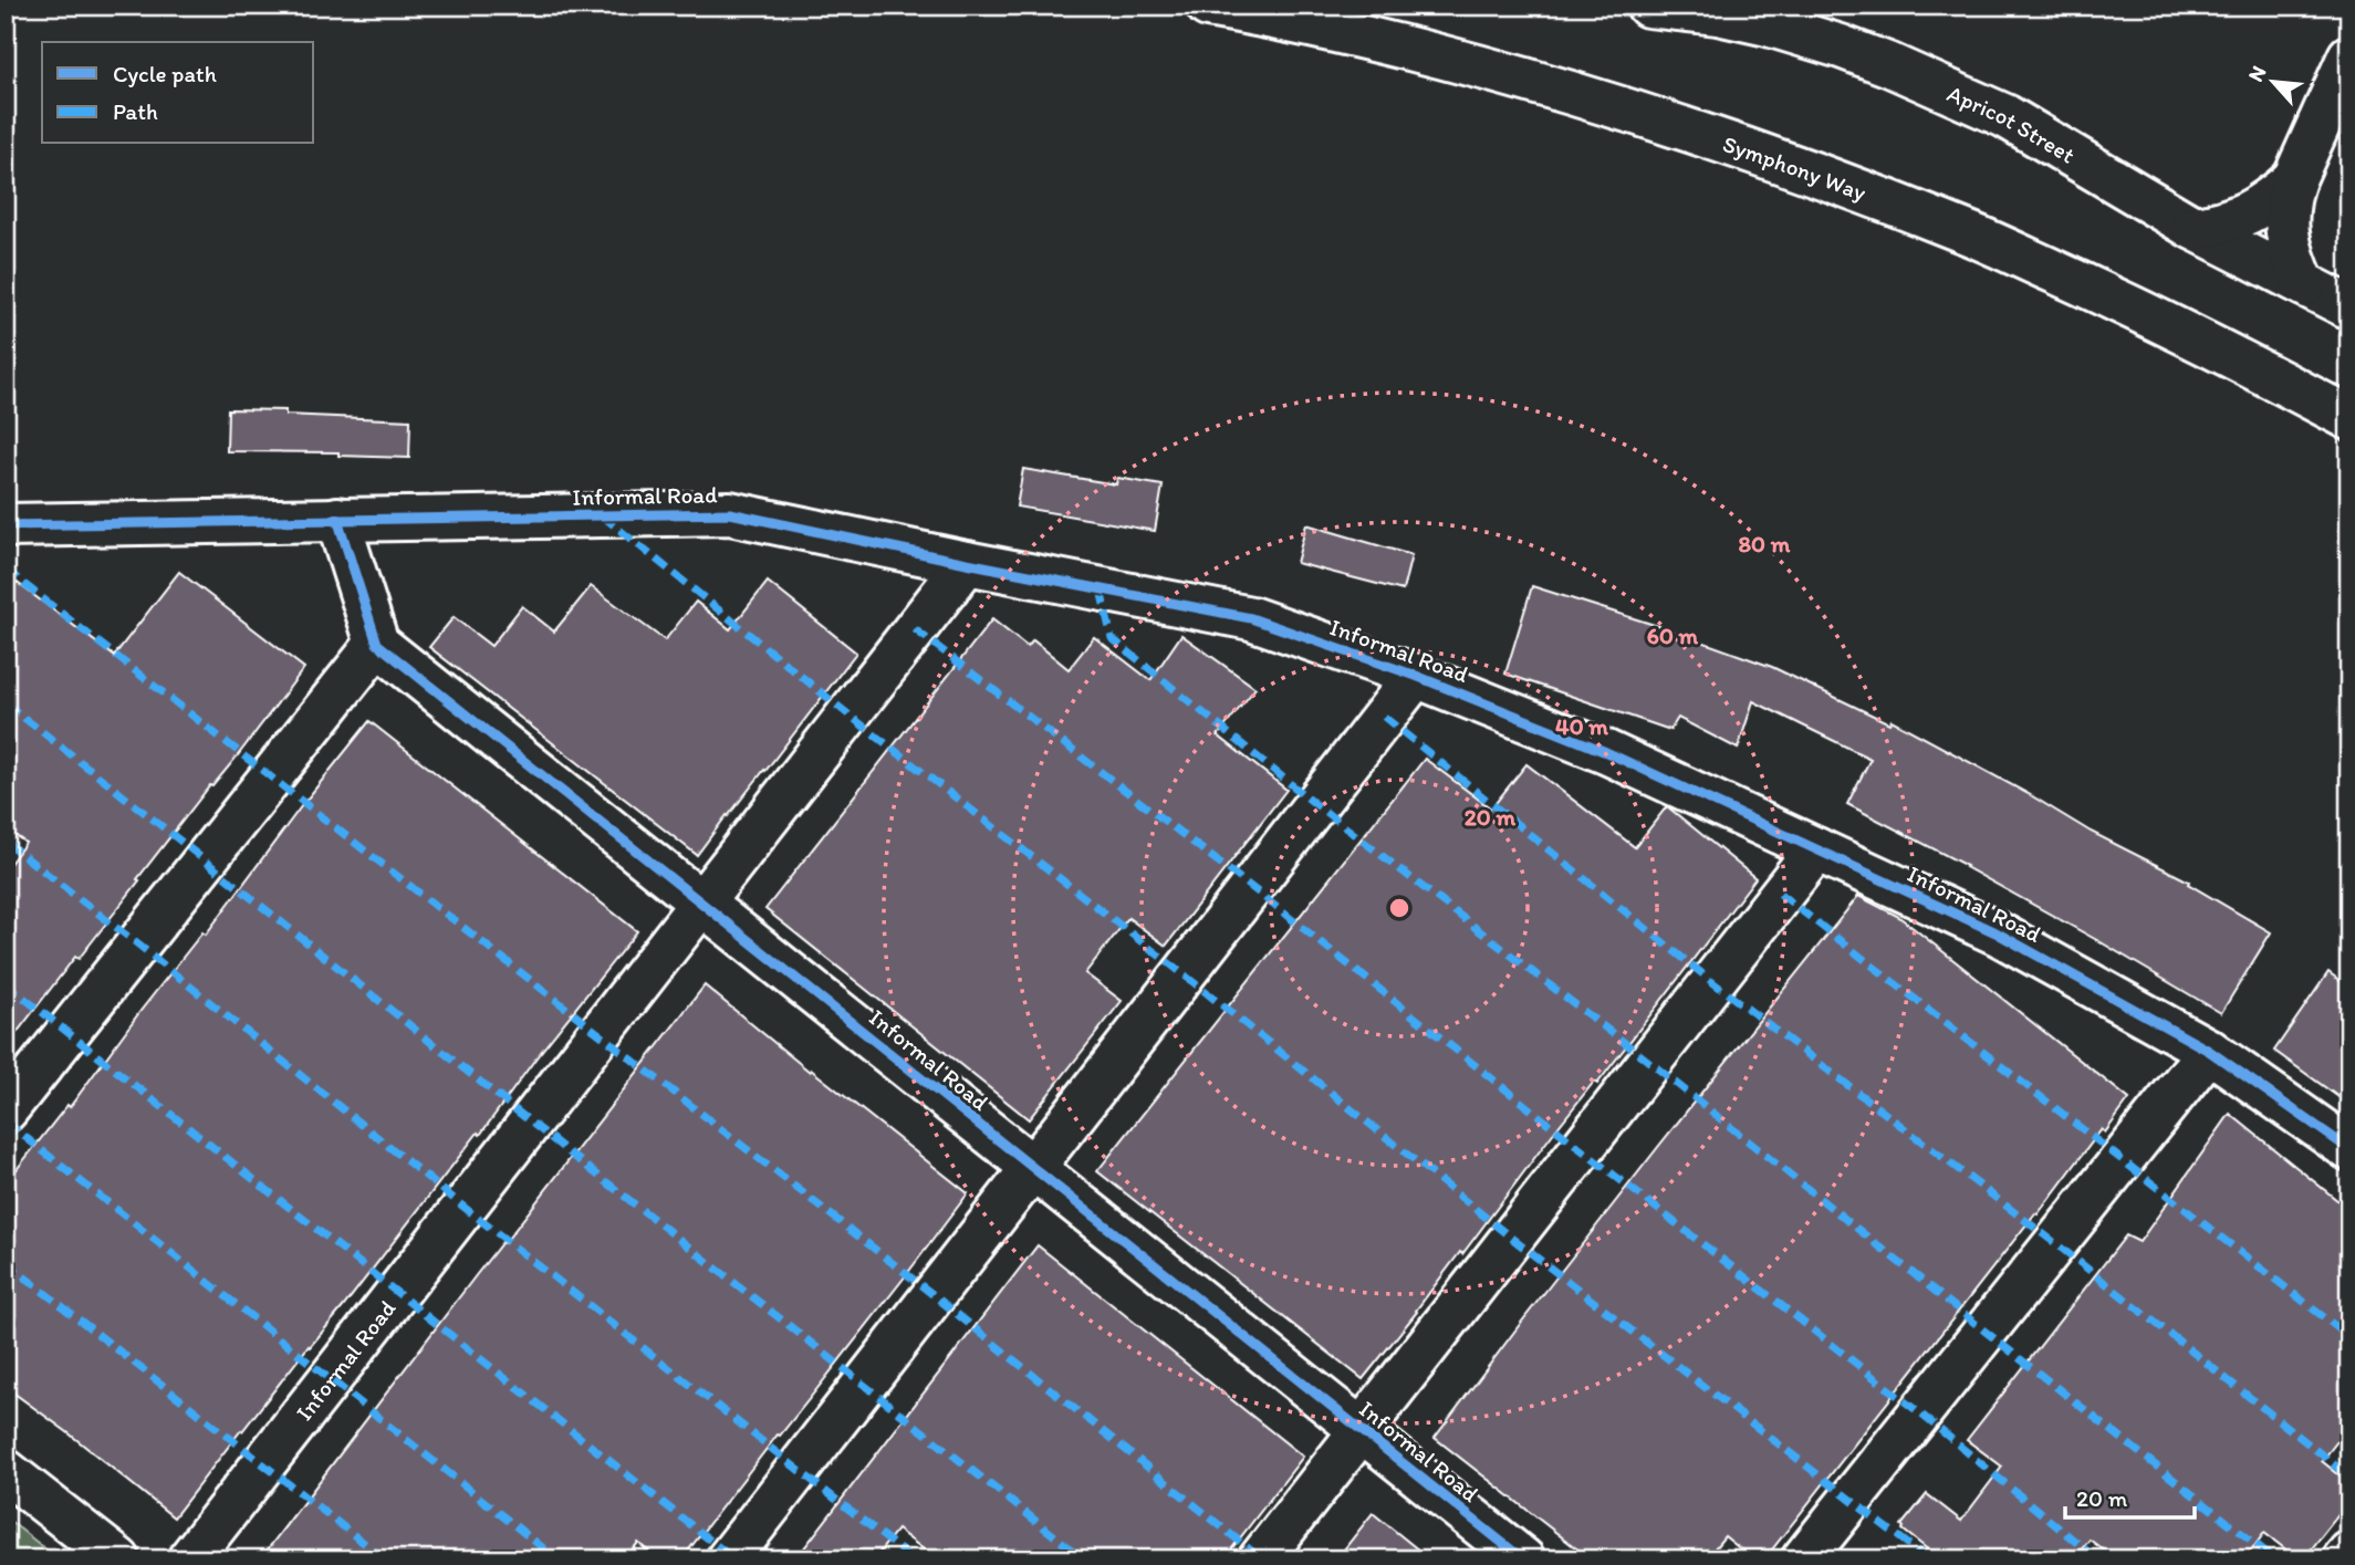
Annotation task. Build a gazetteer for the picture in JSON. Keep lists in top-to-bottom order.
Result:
{
  "streets": {
    "street": ["Apricot Street", "Symphony Way", "Informal Road"]
  },
  "legend": ["Cycle path", "Path"],
  "scale_bar": "20 m",
  "north": "top left",
  "rings": [
    "80 m",
    "60 m",
    "40 m",
    "20 m"
  ]
}
